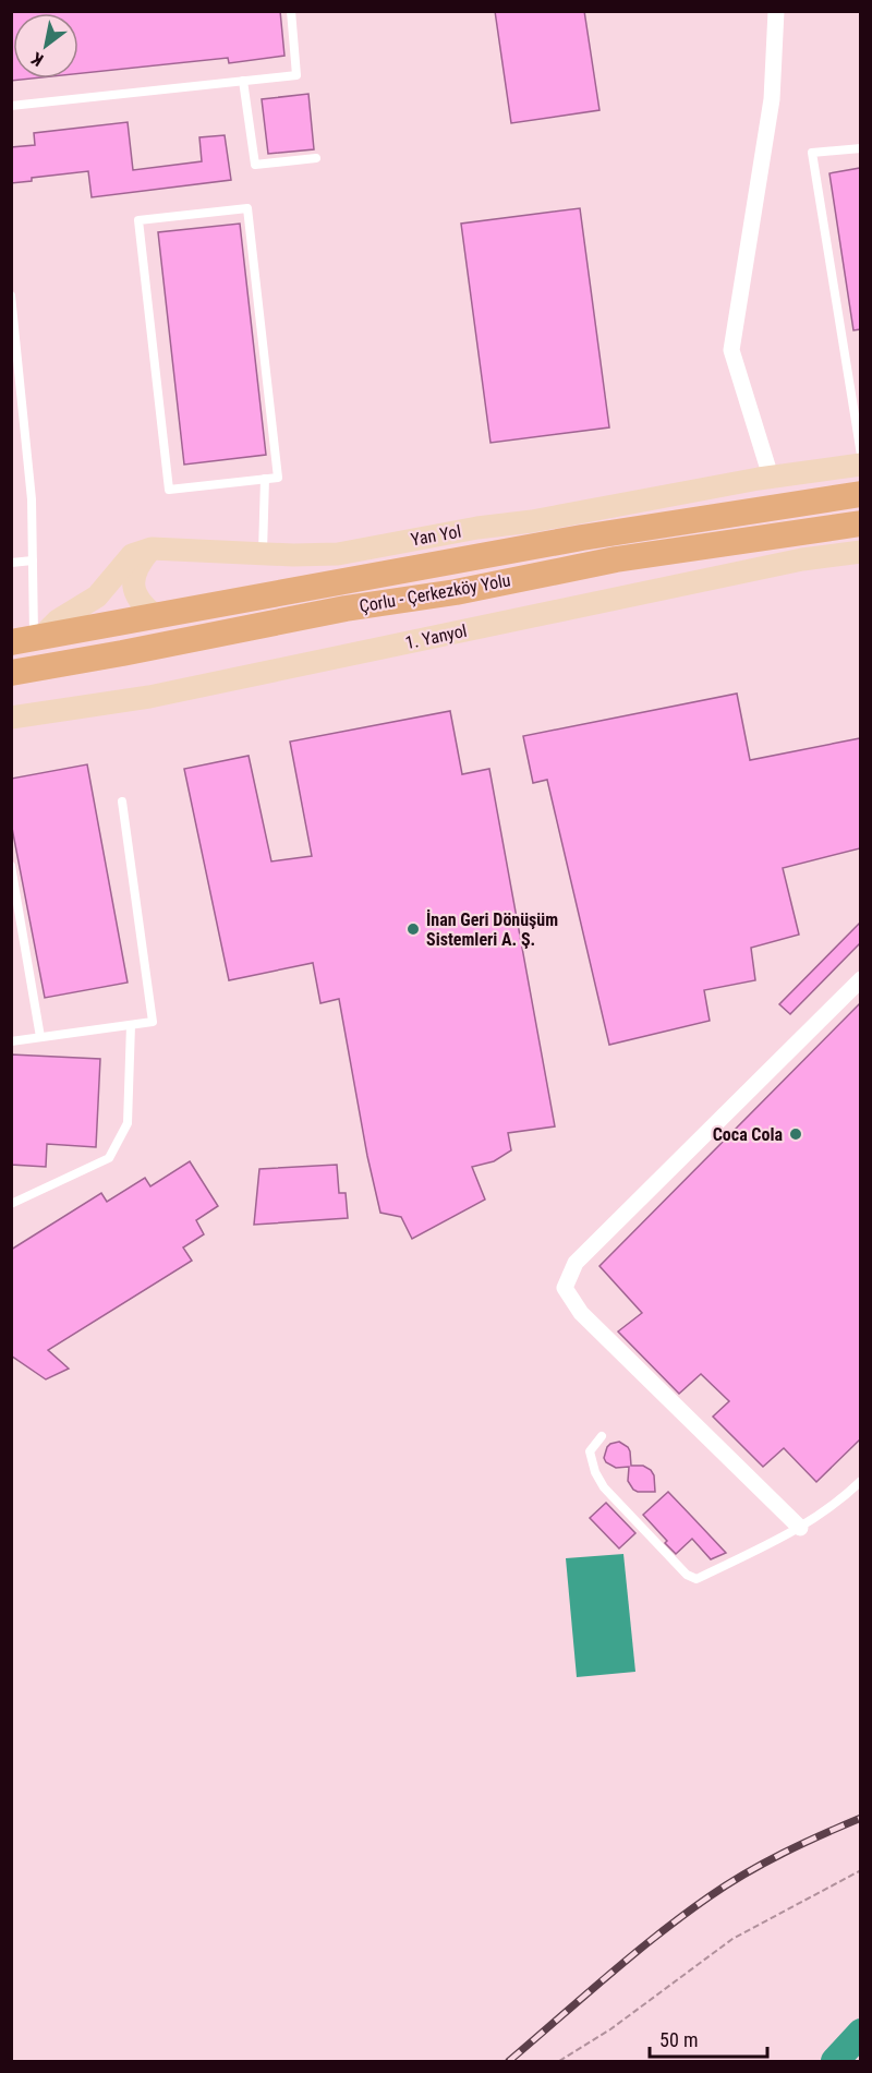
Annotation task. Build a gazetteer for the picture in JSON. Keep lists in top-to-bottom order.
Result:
{
  "streets": {
    "main road": ["Yan Yol", "Çorlu - Çerkezköy Yolu", "1. Yanyol"]
  },
  "places": ["İnan Geri Dönüşüm Sistemleri A. Ş.", "Coca Cola"],
  "scale_bar": "50 m",
  "north": "bottom left"
}
